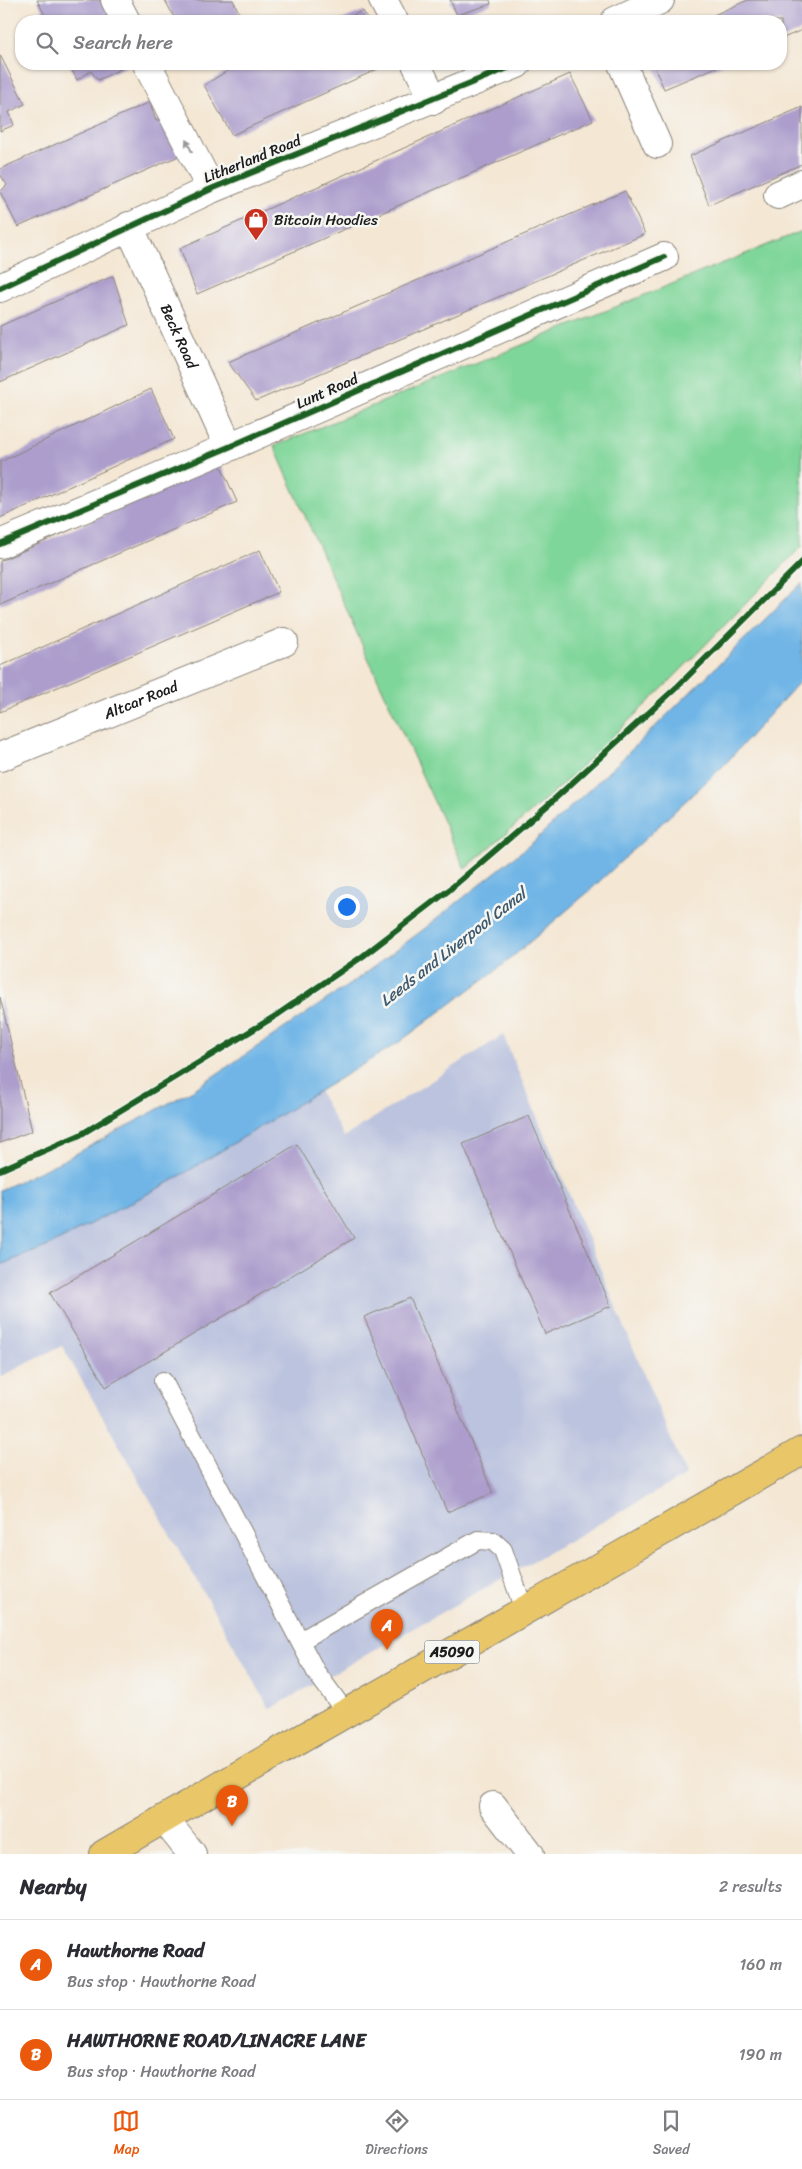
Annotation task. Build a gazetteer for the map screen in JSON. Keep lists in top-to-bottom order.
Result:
{
  "streets": {
    "main road": ["A5090"],
    "street": [
      "Litherland Road",
      "Beck Road",
      "Lunt Road",
      "Altcar Road"
    ]
  },
  "crossings": [
    ["Litherland Road", "Beck Road"],
    ["Beck Road", "Lunt Road"]
  ],
  "water": ["Leeds and Liverpool Canal"],
  "places": {
    "shop": ["Bitcoin Hoodies"]
  },
  "page": {
    "search": "Search here",
    "pins": ["A", "B"],
    "heading": ["Nearby", "2 results"],
    "list": [
      {
        "mark": "A",
        "name": "Hawthorne Road",
        "note": "Bus stop · Hawthorne Road",
        "value": "160 m"
      },
      {
        "mark": "B",
        "name": "HAWTHORNE ROAD/LINACRE LANE",
        "note": "Bus stop · Hawthorne Road",
        "value": "190 m"
      }
    ],
    "nav": ["Map", "Directions", "Saved"]
  }
}
